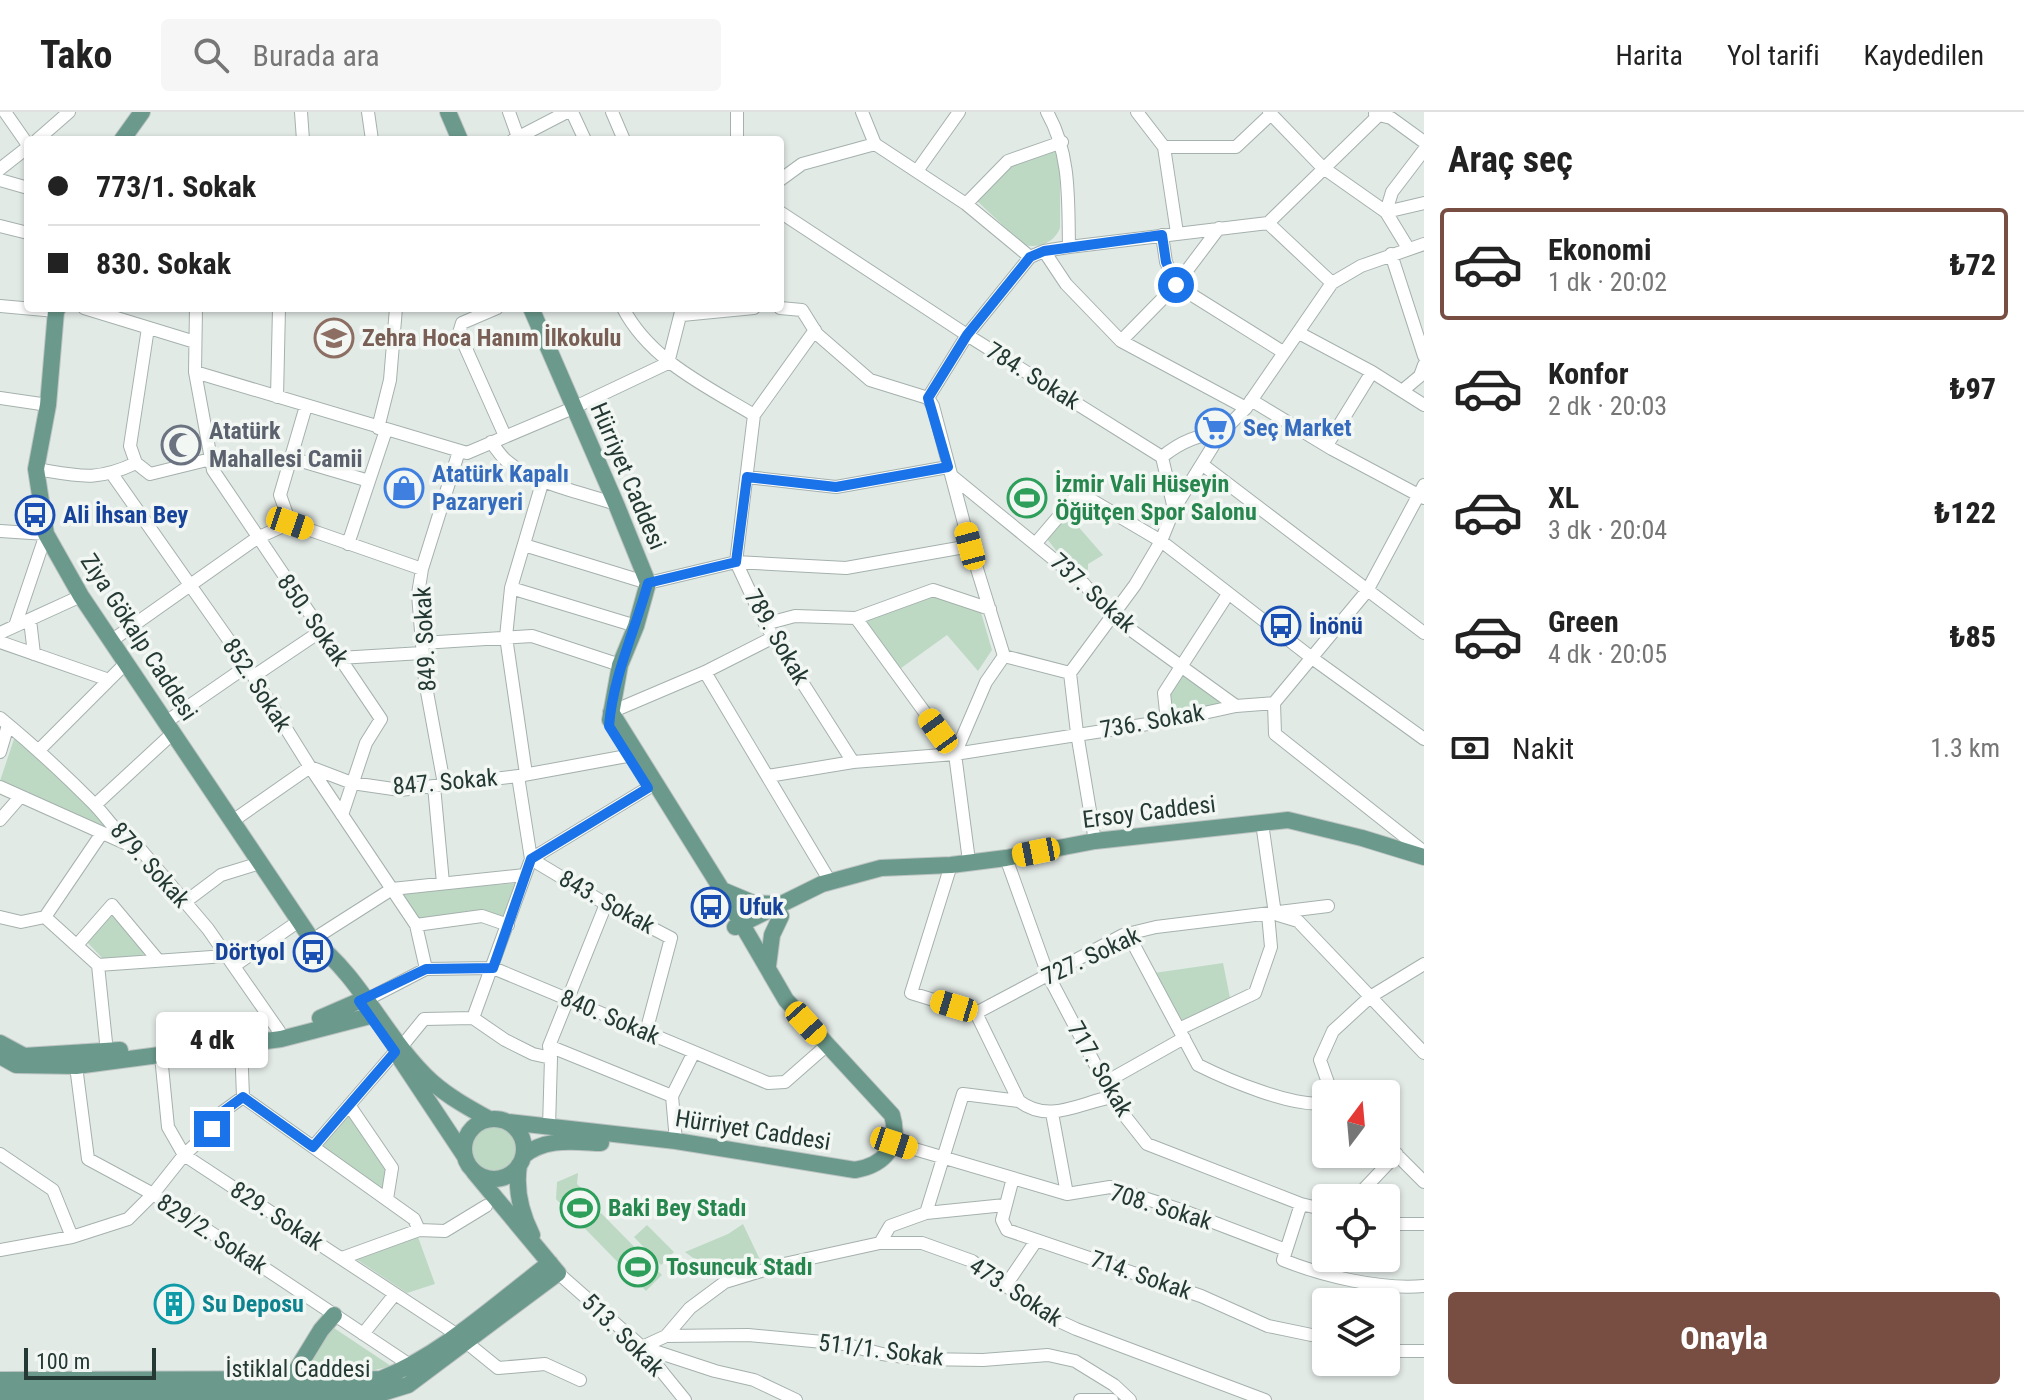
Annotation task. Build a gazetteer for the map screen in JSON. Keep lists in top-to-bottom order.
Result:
{
  "streets": {
    "main road": [
      "Hürriyet Caddesi",
      "Ziya Gökalp Caddesi",
      "Ersoy Caddesi",
      "İstiklal Caddesi"
    ],
    "street": [
      "784. Sokak",
      "737. Sokak",
      "850. Sokak",
      "789. Sokak",
      "849. Sokak",
      "852. Sokak",
      "736. Sokak",
      "847. Sokak",
      "879. Sokak",
      "843. Sokak",
      "727. Sokak",
      "840. Sokak",
      "717. Sokak",
      "708. Sokak",
      "829. Sokak",
      "829/2. Sokak",
      "714. Sokak",
      "473. Sokak",
      "513. Sokak",
      "511/1. Sokak"
    ]
  },
  "crossings": [
    ["Hürriyet Caddesi", "847. Sokak"],
    ["Hürriyet Caddesi", "Ersoy Caddesi"],
    ["Hürriyet Caddesi", "840. Sokak"],
    ["Hürriyet Caddesi", "708. Sokak"],
    ["737. Sokak", "736. Sokak"],
    ["850. Sokak", "852. Sokak"],
    ["850. Sokak", "847. Sokak"],
    ["Ziya Gökalp Caddesi", "840. Sokak"],
    ["789. Sokak", "736. Sokak"],
    ["849. Sokak", "847. Sokak"],
    ["852. Sokak", "847. Sokak"],
    ["852. Sokak", "840. Sokak"],
    ["847. Sokak", "843. Sokak"],
    ["Ersoy Caddesi", "717. Sokak"],
    ["843. Sokak", "840. Sokak"],
    ["727. Sokak", "717. Sokak"],
    ["829. Sokak", "İstiklal Caddesi"],
    ["829/2. Sokak", "İstiklal Caddesi"],
    ["473. Sokak", "513. Sokak"],
    ["473. Sokak", "511/1. Sokak"],
    ["513. Sokak", "İstiklal Caddesi"]
  ],
  "places": {
    "school or university": ["Zehra Hoca Hanım İlkokulu"],
    "supermarket": ["Seç Market"],
    "mosque": ["Atatürk Mahallesi Camii"],
    "shop": ["Atatürk Kapalı Pazaryeri"],
    "sports": ["İzmir Vali Hüseyin Öğütçen Spor Salonu", "Baki Bey Stadı", "Tosuncuk Stadı"],
    "bus stop": [
      "Ali İhsan Bey",
      "İnönü",
      "Ufuk",
      "Dörtyol"
    ],
    "building": ["Su Deposu"]
  },
  "scale_bar": "100 m",
  "north": "top",
  "page": {
    "header": "Tako",
    "search": "Burada ara",
    "nav": ["Harita", "Yol tarifi", "Kaydedilen"],
    "heading": "Araç seç",
    "banner": ["773/1. Sokak", "830. Sokak"],
    "list": [
      {
        "name": "Ekonomi",
        "note": "1 dk · 20:02",
        "value": "₺72"
      },
      {
        "name": "Konfor",
        "note": "2 dk · 20:03",
        "value": "₺97"
      },
      {
        "name": "XL",
        "note": "3 dk · 20:04",
        "value": "₺122"
      },
      {
        "name": "Green",
        "note": "4 dk · 20:05",
        "value": "₺85"
      }
    ],
    "pay": ["Nakit", "1.3 km"],
    "bubble": "4 dk",
    "buttons": "Onayla",
    "scale": "100 m"
  }
}
